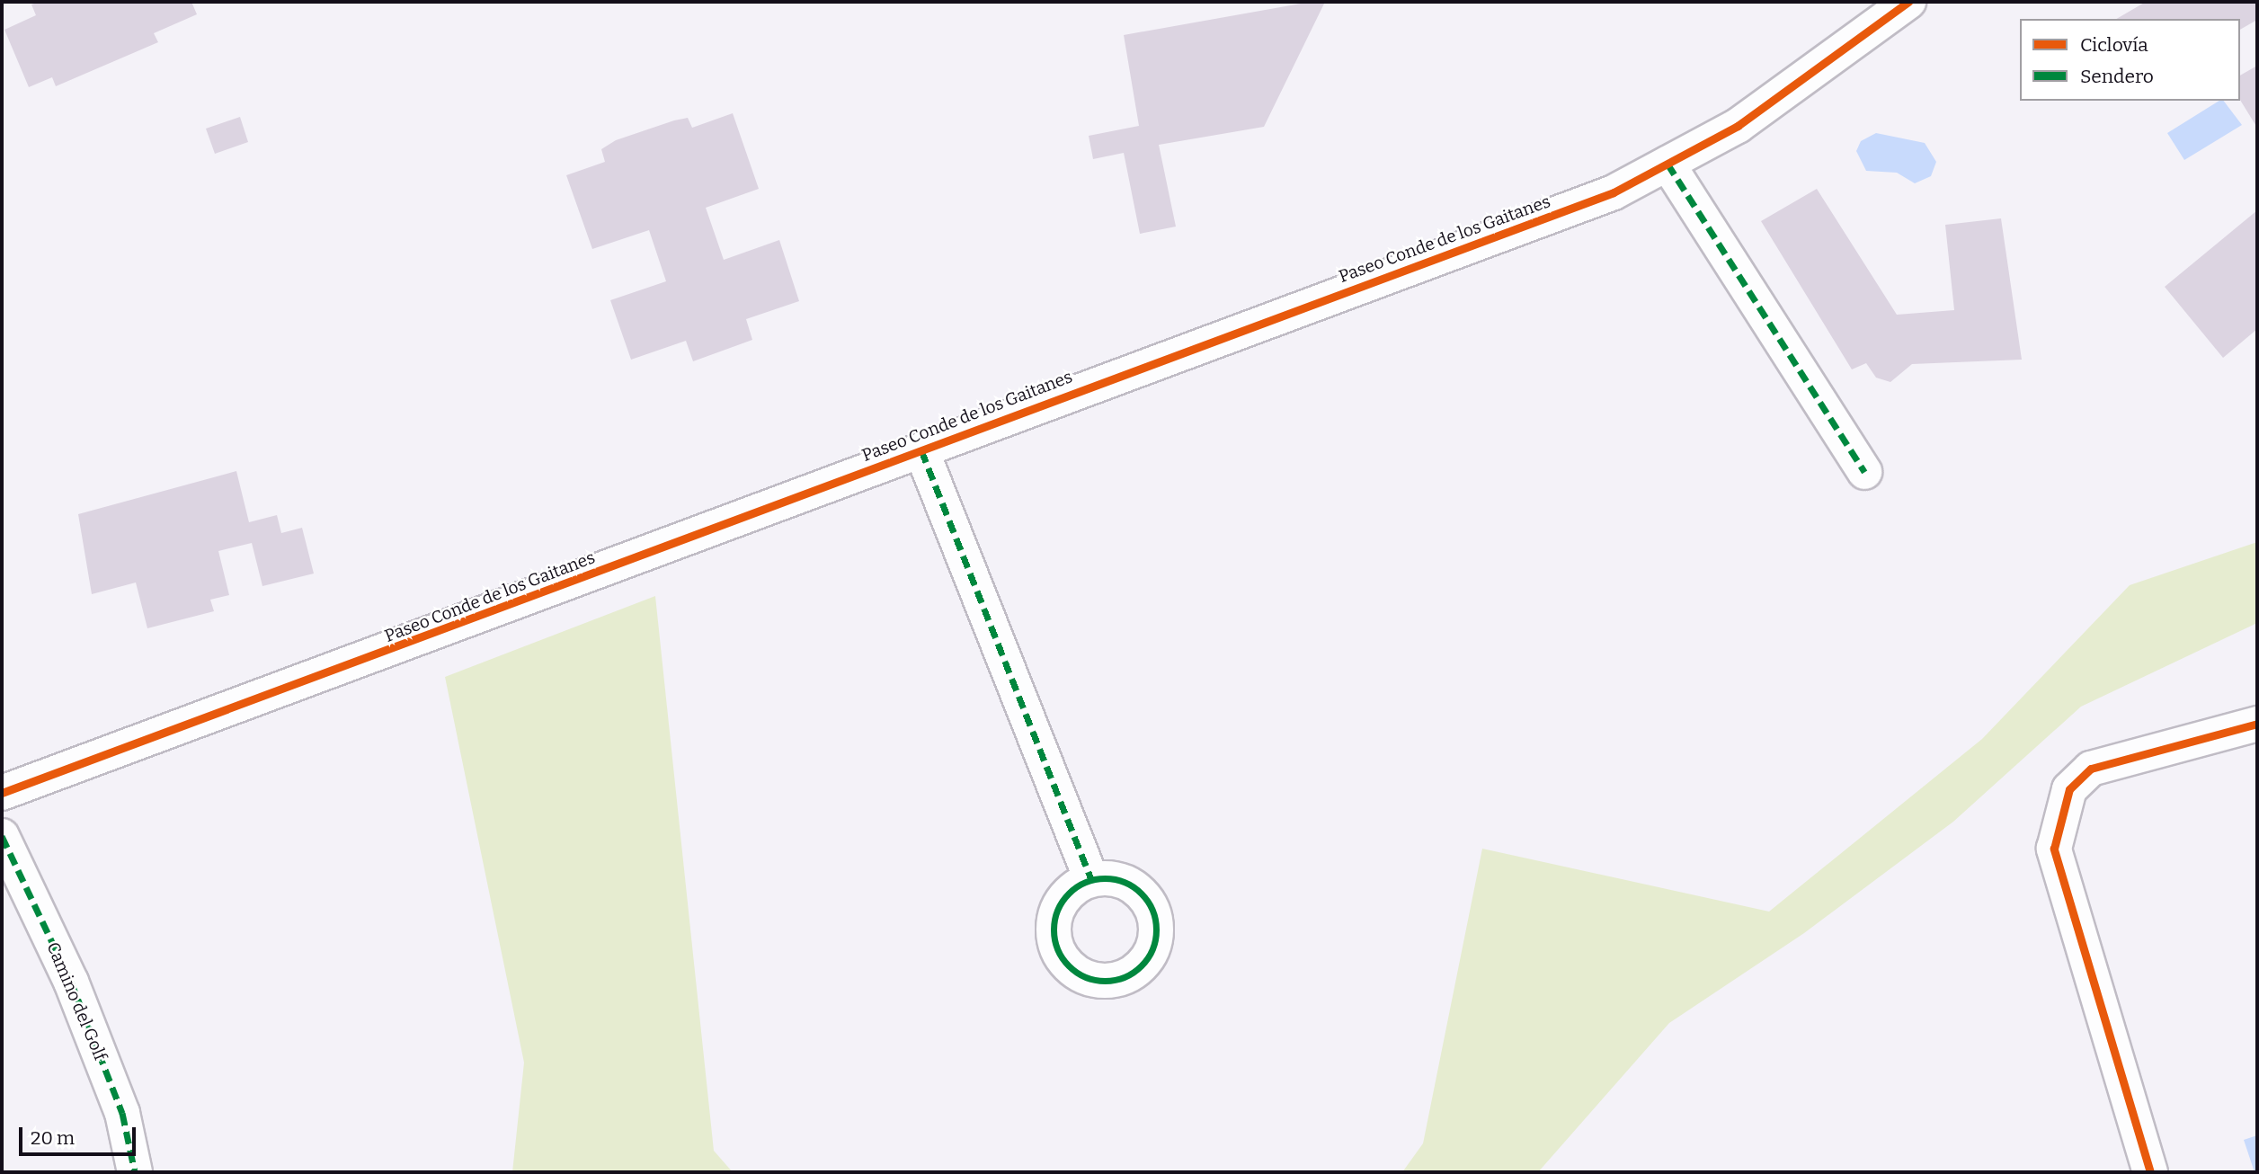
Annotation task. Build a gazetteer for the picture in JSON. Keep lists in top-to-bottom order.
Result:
{
  "streets": {
    "street": ["Paseo Conde de los Gaitanes", "Camino del Golf"]
  },
  "legend": ["Ciclovía", "Sendero"],
  "scale_bar": "20 m"
}
